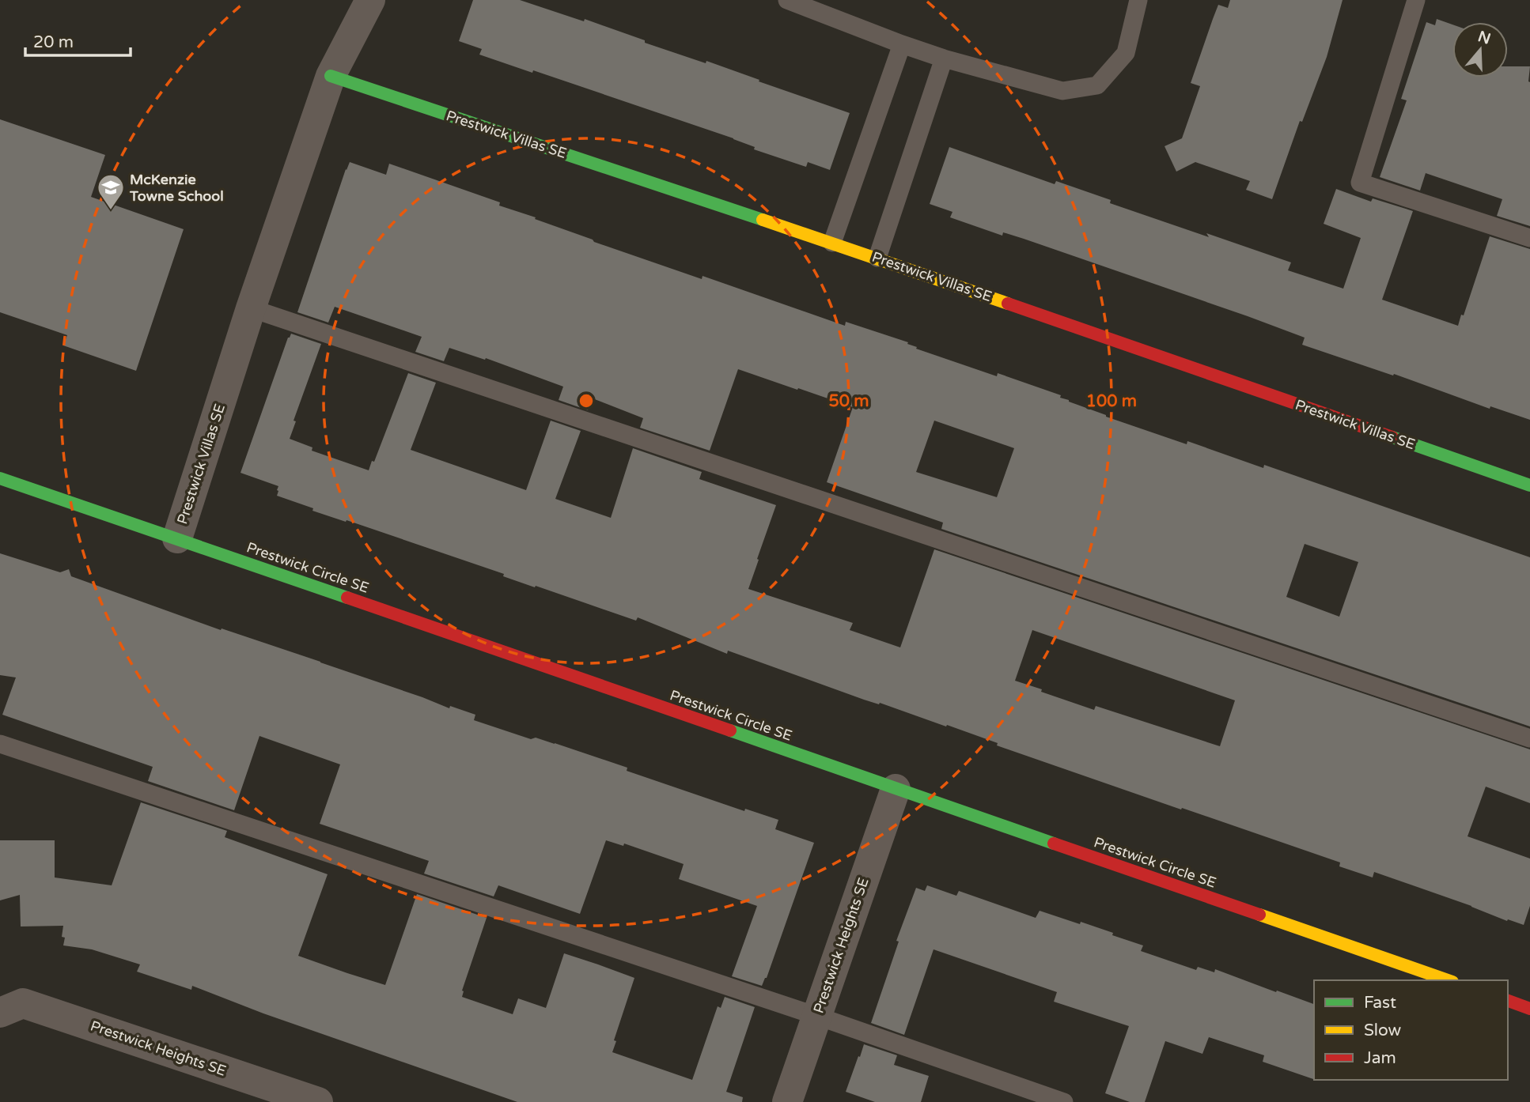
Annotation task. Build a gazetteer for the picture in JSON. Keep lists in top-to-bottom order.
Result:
{
  "streets": {
    "street": ["Prestwick Villas SE", "Prestwick Circle SE", "Prestwick Heights SE"]
  },
  "crossings": [
    ["Prestwick Villas SE", "Prestwick Circle SE"],
    ["Prestwick Circle SE", "Prestwick Heights SE"]
  ],
  "places": {
    "school or university": ["McKenzie Towne School"]
  },
  "legend": ["Fast", "Slow", "Jam"],
  "scale_bar": "20 m",
  "north": "top",
  "rings": ["50 m", "100 m"]
}
